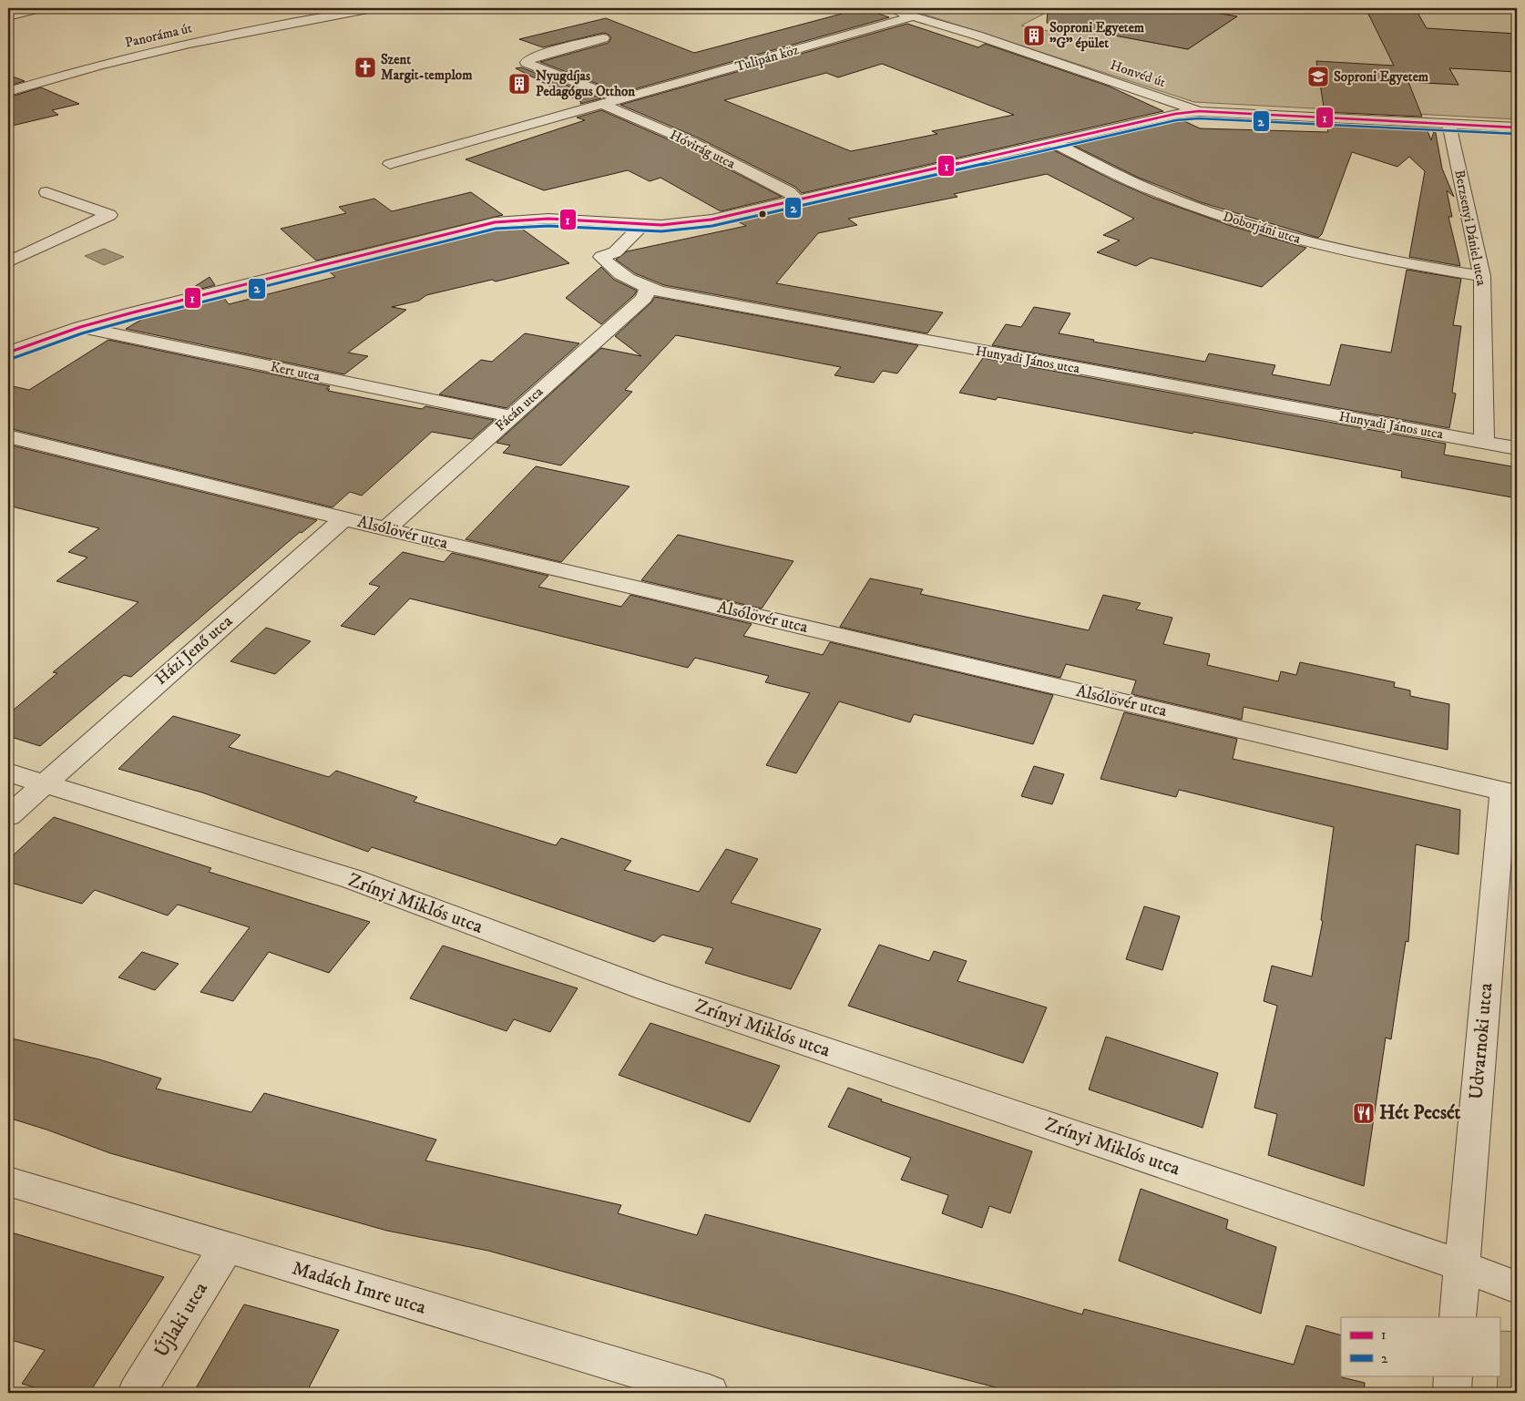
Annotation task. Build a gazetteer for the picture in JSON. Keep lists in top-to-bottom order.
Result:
{
  "streets": {
    "street": [
      "Panoráma út",
      "Tulipán köz",
      "Honvéd út",
      "Hóvirág utca",
      "Doborjáni utca",
      "Berzsenyi Dániel utca",
      "Hunyadi János utca",
      "Kert utca",
      "Fácán utca",
      "Alsólövér utca",
      "Házi Jenő utca",
      "Zrínyi Miklós utca",
      "Udvarnoki utca",
      "Madách Imre utca",
      "Újlaki utca"
    ]
  },
  "crossings": [
    ["Tulipán köz", "Honvéd út"],
    ["Tulipán köz", "Hóvirág utca"],
    ["Doborjáni utca", "Berzsenyi Dániel utca"],
    ["Berzsenyi Dániel utca", "Hunyadi János utca"],
    ["Hunyadi János utca", "Fácán utca"],
    ["Kert utca", "Fácán utca"],
    ["Fácán utca", "Alsólövér utca"],
    ["Alsólövér utca", "Házi Jenő utca"],
    ["Alsólövér utca", "Udvarnoki utca"],
    ["Házi Jenő utca", "Zrínyi Miklós utca"],
    ["Zrínyi Miklós utca", "Udvarnoki utca"],
    ["Madách Imre utca", "Újlaki utca"]
  ],
  "places": {
    "building": ["Soproni Egyetem \"G\" épület", "Nyugdíjas Pedagógus Otthon"],
    "church": ["Szent Margit-templom"],
    "school or university": ["Soproni Egyetem"],
    "restaurant": ["Hét Pecsét"]
  },
  "lines": ["transit line 1", "transit line 2"],
  "legend": ["1", "2"]
}
